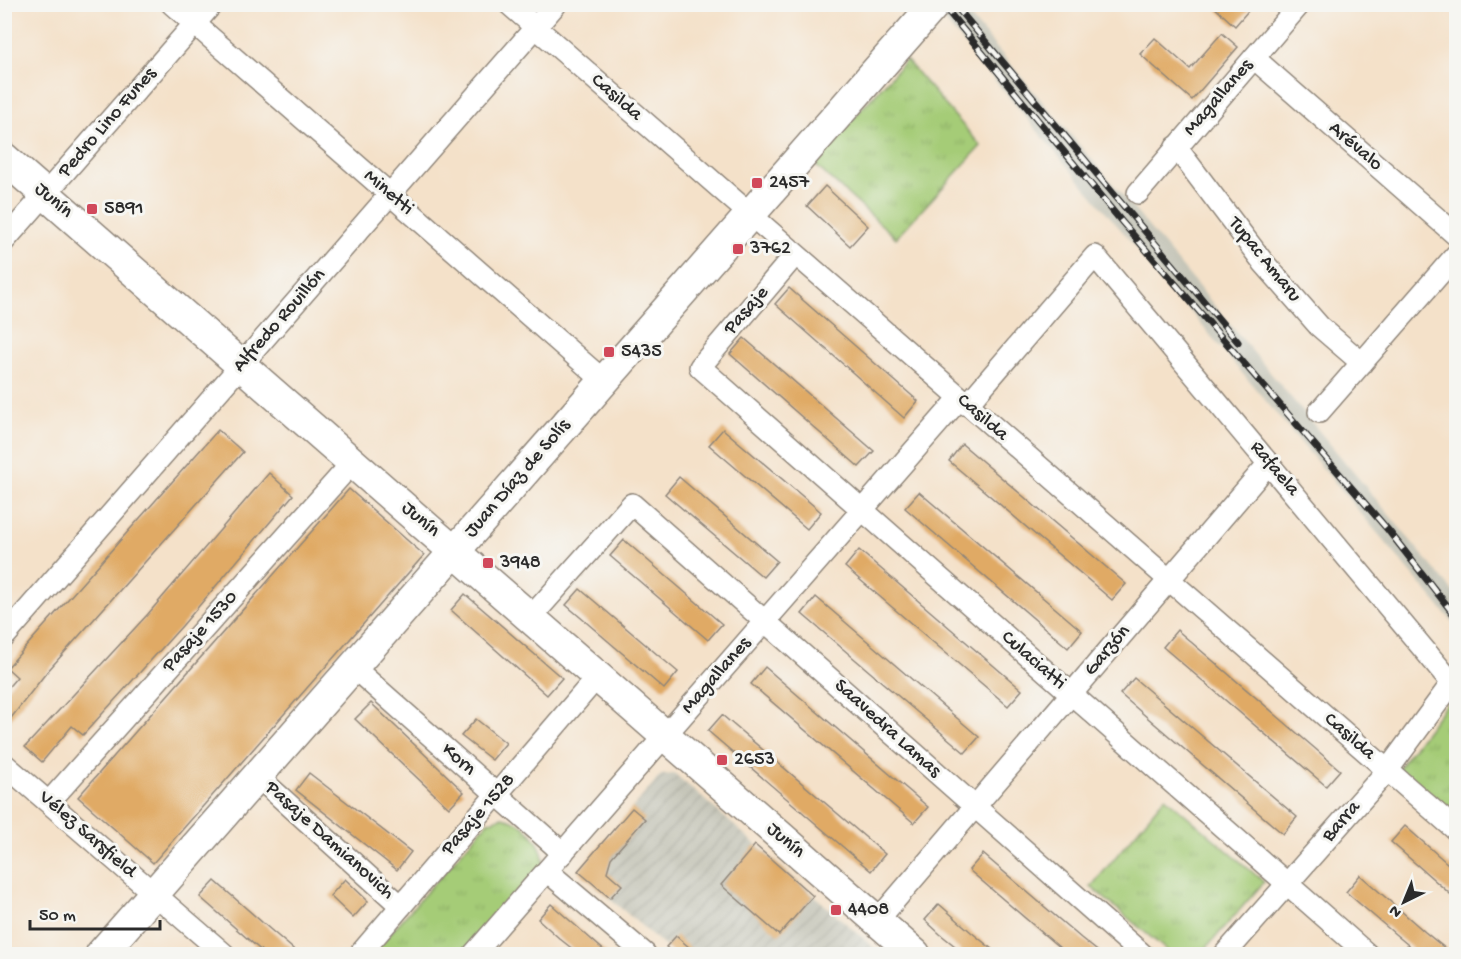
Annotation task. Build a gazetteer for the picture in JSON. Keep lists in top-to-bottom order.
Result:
{
  "streets": {
    "main road": ["Junín", "Juan Díaz de Solís"],
    "street": [
      "Casilda",
      "Magallanes",
      "Pedro Lino Funes",
      "Arévalo",
      "Minetti",
      "Tupac Amaru",
      "Pasaje",
      "Alfredo Rouillón",
      "Rafaela",
      "Pasaje 1530",
      "Garzón",
      "Culaciatti",
      "Saavedra Lamas",
      "Korn",
      "Pasaje 1528",
      "Barra",
      "Vélez Sarsfield",
      "Pasaje Damianovich"
    ]
  },
  "crossings": [
    ["Casilda", "Magallanes"],
    ["Casilda", "Pasaje"],
    ["Casilda", "Alfredo Rouillón"],
    ["Casilda", "Juan Díaz de Solís"],
    ["Casilda", "Garzón"],
    ["Casilda", "Barra"],
    ["Magallanes", "Arévalo"],
    ["Magallanes", "Junín"],
    ["Magallanes", "Tupac Amaru"],
    ["Magallanes", "Rafaela"],
    ["Magallanes", "Culaciatti"],
    ["Magallanes", "Saavedra Lamas"],
    ["Magallanes", "Korn"],
    ["Pedro Lino Funes", "Minetti"],
    ["Pedro Lino Funes", "Junín"],
    ["Minetti", "Alfredo Rouillón"],
    ["Minetti", "Juan Díaz de Solís"],
    ["Junín", "Alfredo Rouillón"],
    ["Junín", "Juan Díaz de Solís"],
    ["Junín", "Pasaje 1530"],
    ["Junín", "Garzón"],
    ["Junín", "Saavedra Lamas"],
    ["Junín", "Pasaje 1528"],
    ["Pasaje", "Culaciatti"],
    ["Rafaela", "Garzón"],
    ["Rafaela", "Barra"],
    ["Juan Díaz de Solís", "Korn"],
    ["Juan Díaz de Solís", "Vélez Sarsfield"],
    ["Juan Díaz de Solís", "Pasaje Damianovich"],
    ["Pasaje 1530", "Vélez Sarsfield"],
    ["Garzón", "Culaciatti"],
    ["Garzón", "Saavedra Lamas"],
    ["Culaciatti", "Barra"],
    ["Korn", "Pasaje 1528"],
    ["Pasaje 1528", "Pasaje Damianovich"]
  ],
  "places": {
    "transit": [
      "2457",
      "5891",
      "3762",
      "5435",
      "3948",
      "2653",
      "4408"
    ]
  },
  "scale_bar": "50 m",
  "north": "bottom left"
}
